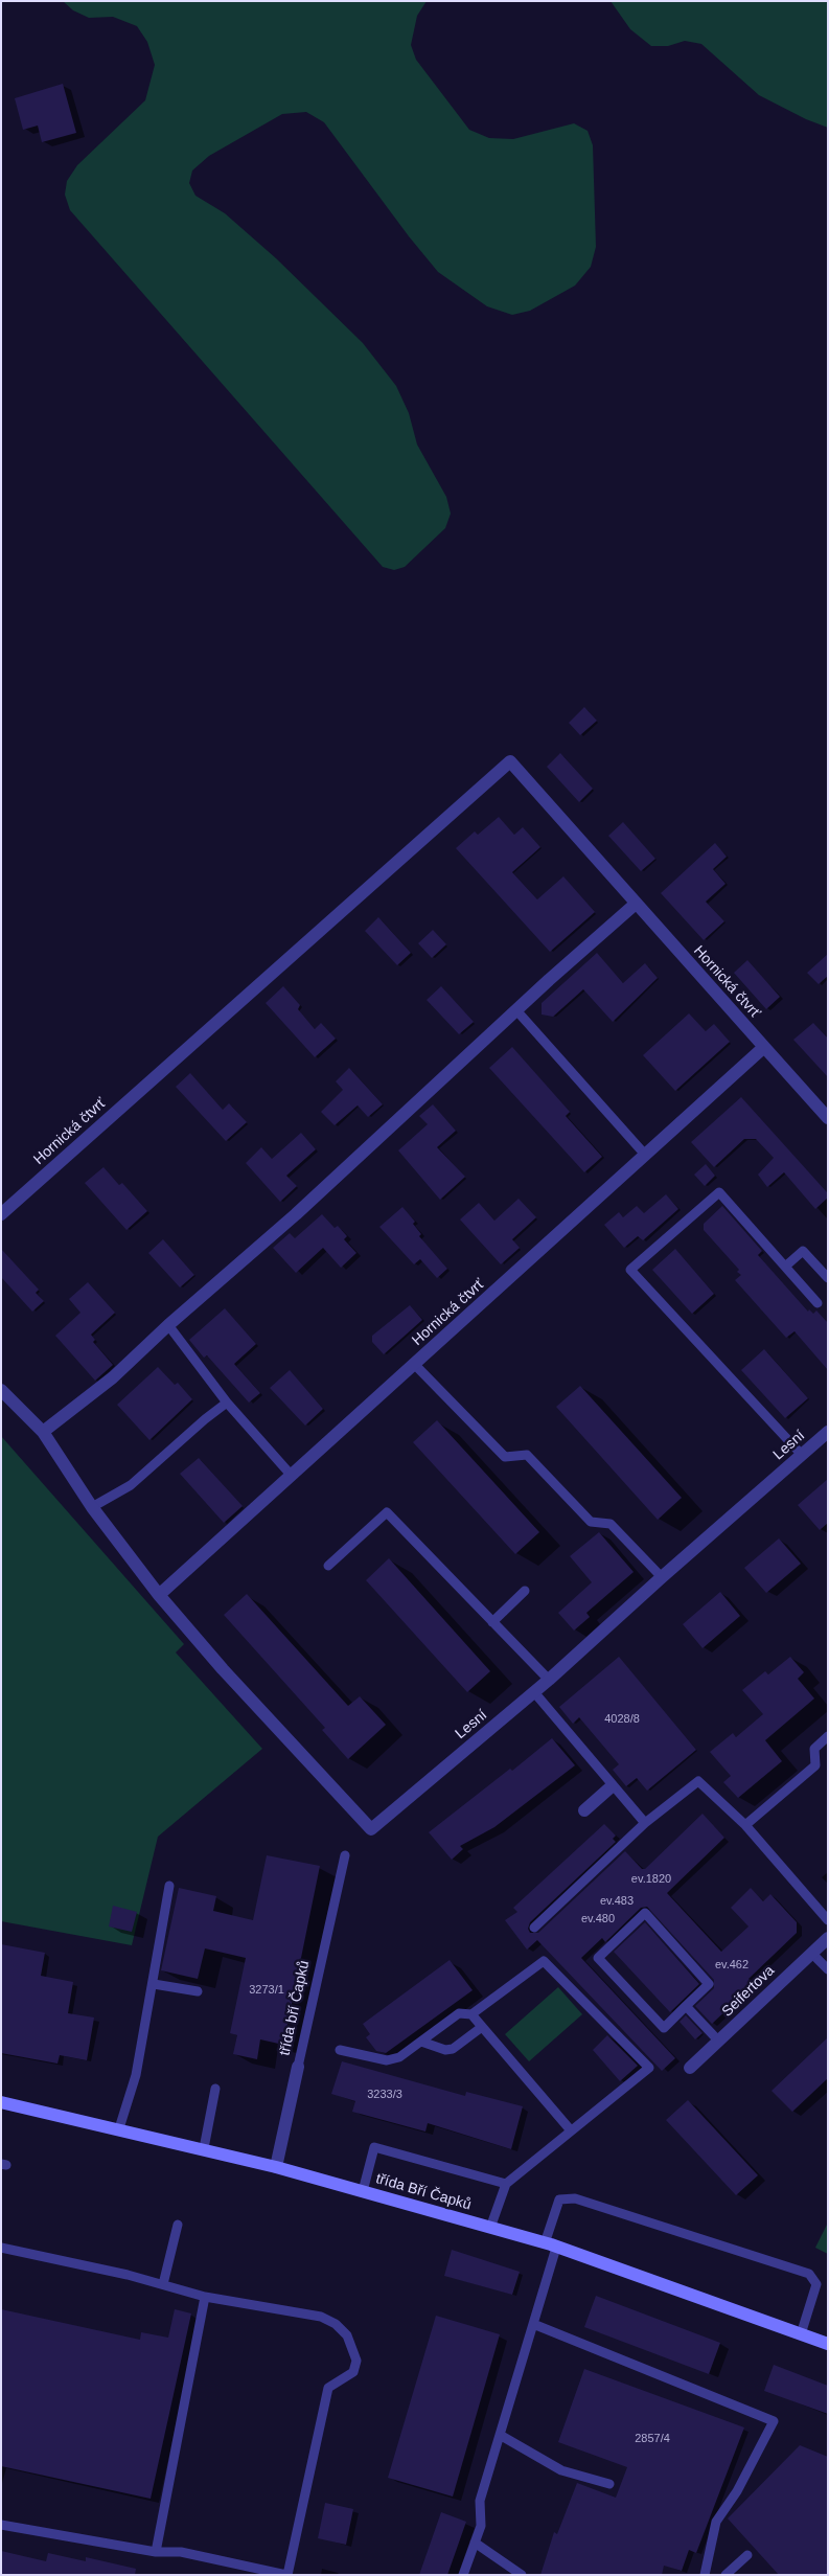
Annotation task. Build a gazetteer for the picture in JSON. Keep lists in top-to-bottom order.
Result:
{
  "streets": {
    "street": [
      "Hornická čtvrť",
      "Lesní",
      "Seifertova",
      "třída bří Čapků",
      "třída Bří Čapků"
    ]
  },
  "crossings": [
    ["Hornická čtvrť", "Lesní"],
    ["třída bří Čapků", "třída Bří Čapků"]
  ],
  "house_numbers": [
    "4028/8",
    "ev.1820",
    "ev.483",
    "ev.480",
    "ev.462",
    "3273/1",
    "3233/3",
    "2857/4"
  ]
}
